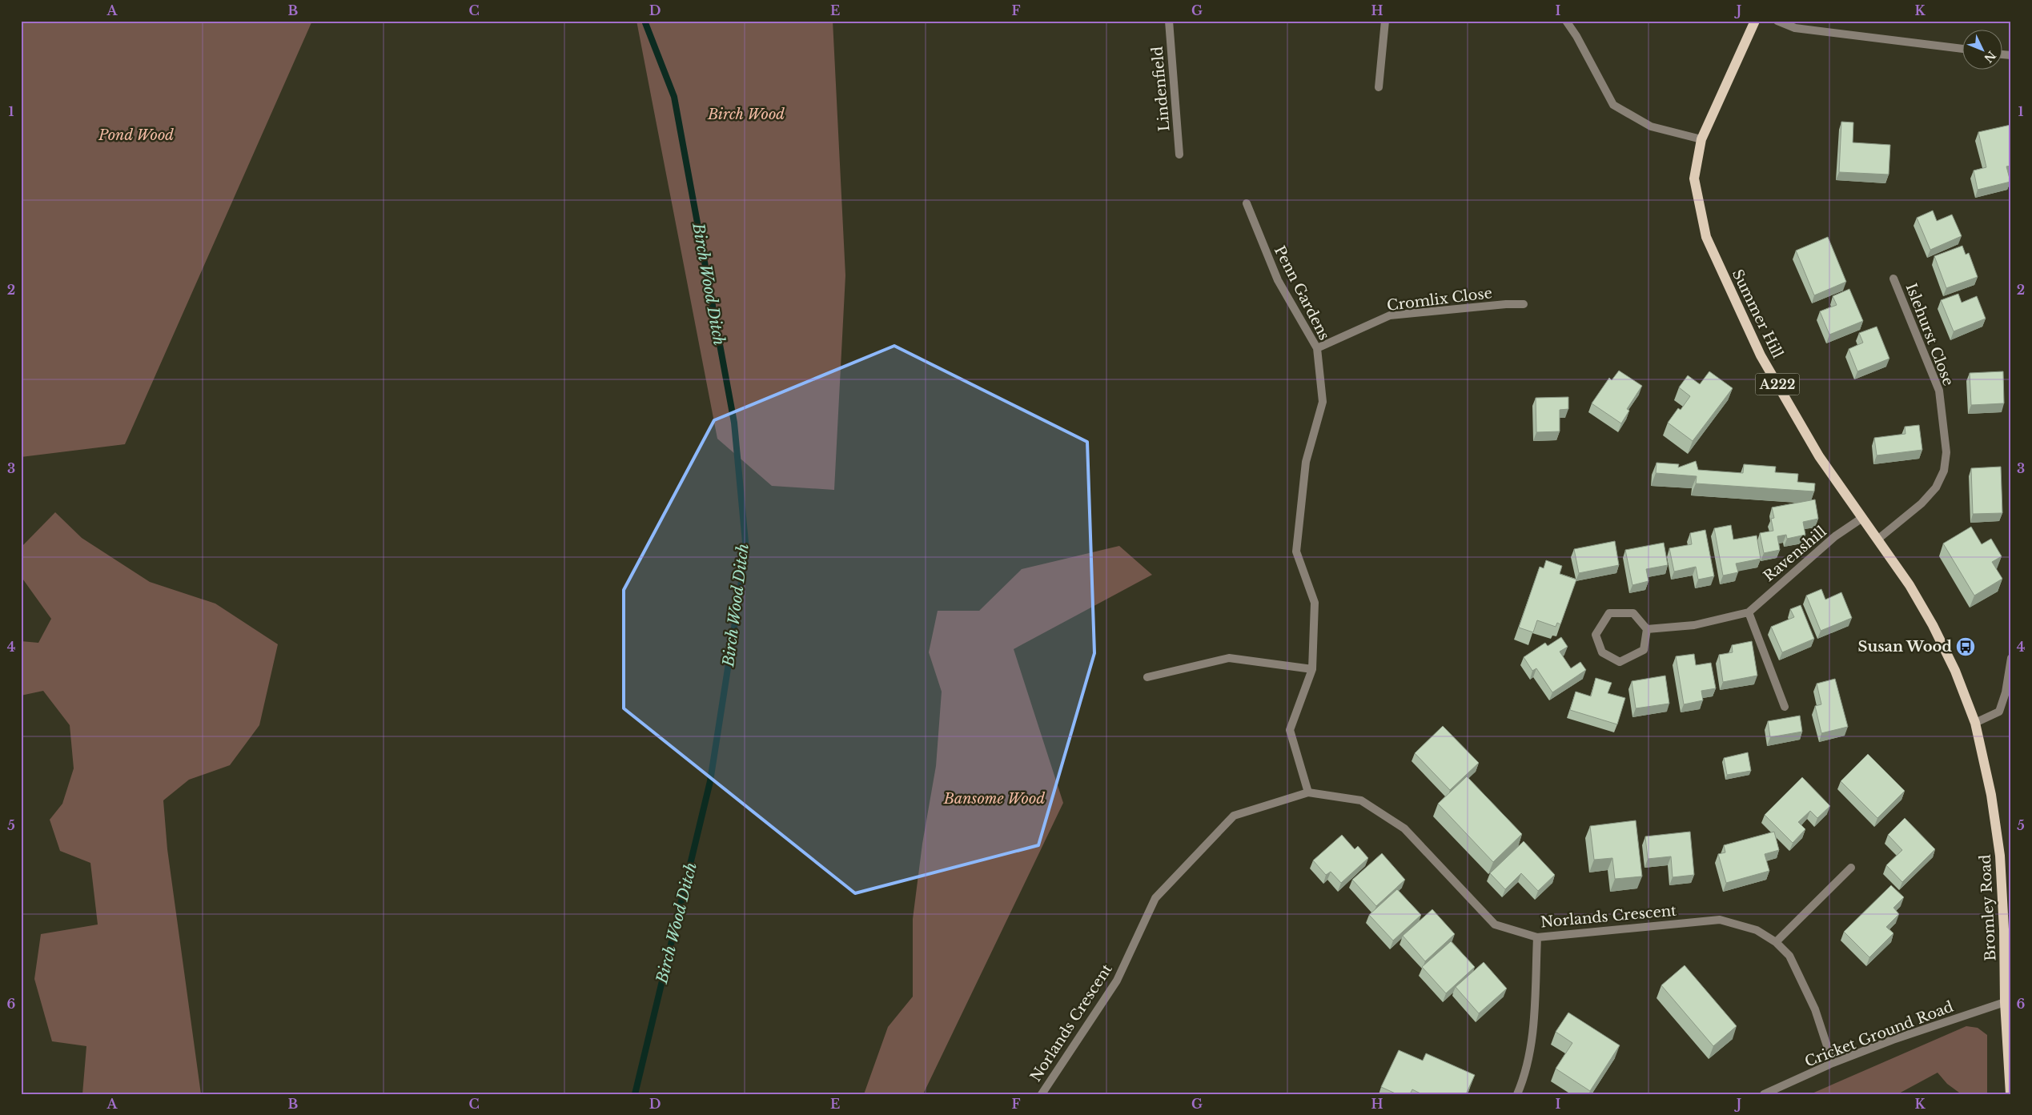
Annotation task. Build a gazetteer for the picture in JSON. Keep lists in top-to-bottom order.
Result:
{
  "streets": {
    "main road": ["Summer Hill", "A222", "Bromley Road"],
    "street": [
      "Lindenfield",
      "Penn Gardens",
      "Cromlix Close",
      "Islehurst Close",
      "Ravenshill",
      "Norlands Crescent",
      "Cricket Ground Road"
    ]
  },
  "crossings": [
    ["Penn Gardens", "Cromlix Close"],
    ["Penn Gardens", "Norlands Crescent"],
    ["Summer Hill", "Islehurst Close"],
    ["Summer Hill", "Ravenshill"],
    ["Summer Hill", "Bromley Road"],
    ["Bromley Road", "Cricket Ground Road"],
    ["Norlands Crescent", "Cricket Ground Road"]
  ],
  "water": ["Birch Wood Ditch"],
  "parks": ["Birch Wood", "Pond Wood", "Bansome Wood"],
  "places": {
    "bus stop": ["Susan Wood"]
  },
  "north": "bottom right",
  "grid": {
    "columns": [
      "A",
      "B",
      "C",
      "D",
      "E",
      "F",
      "G",
      "H",
      "I",
      "J",
      "K"
    ],
    "rows": [
      "1",
      "2",
      "3",
      "4",
      "5",
      "6"
    ]
  }
}
